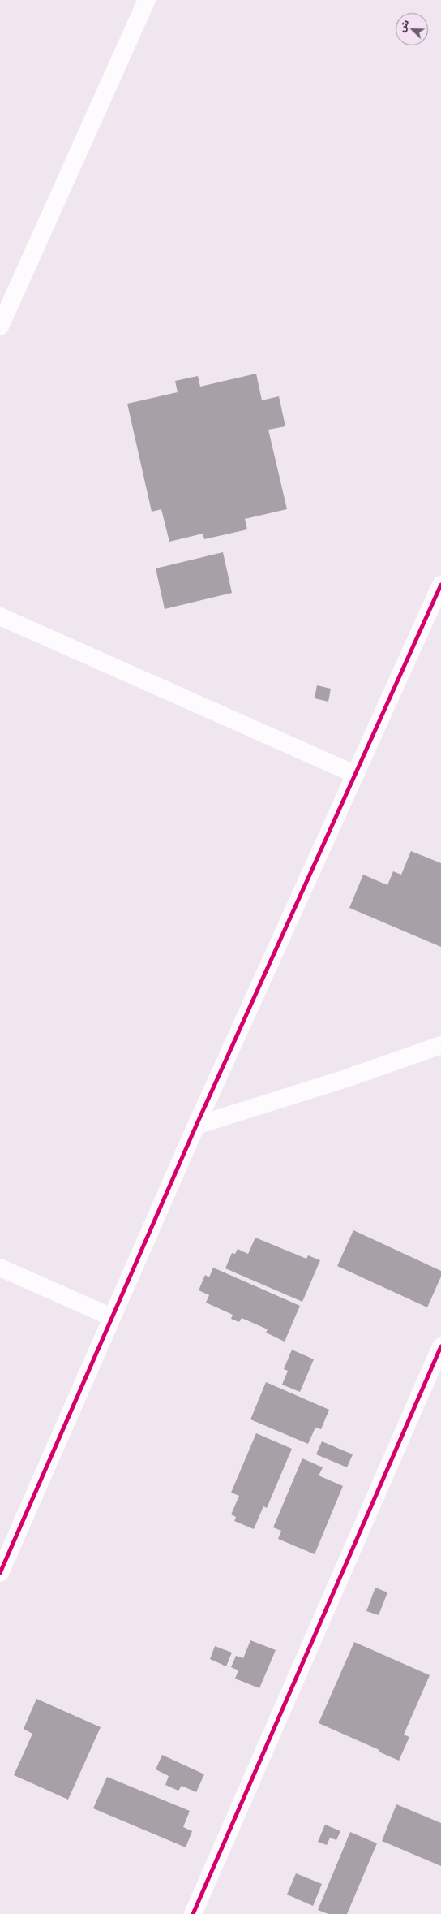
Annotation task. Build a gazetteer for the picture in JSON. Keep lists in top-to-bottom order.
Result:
{
  "north": "top left"
}
